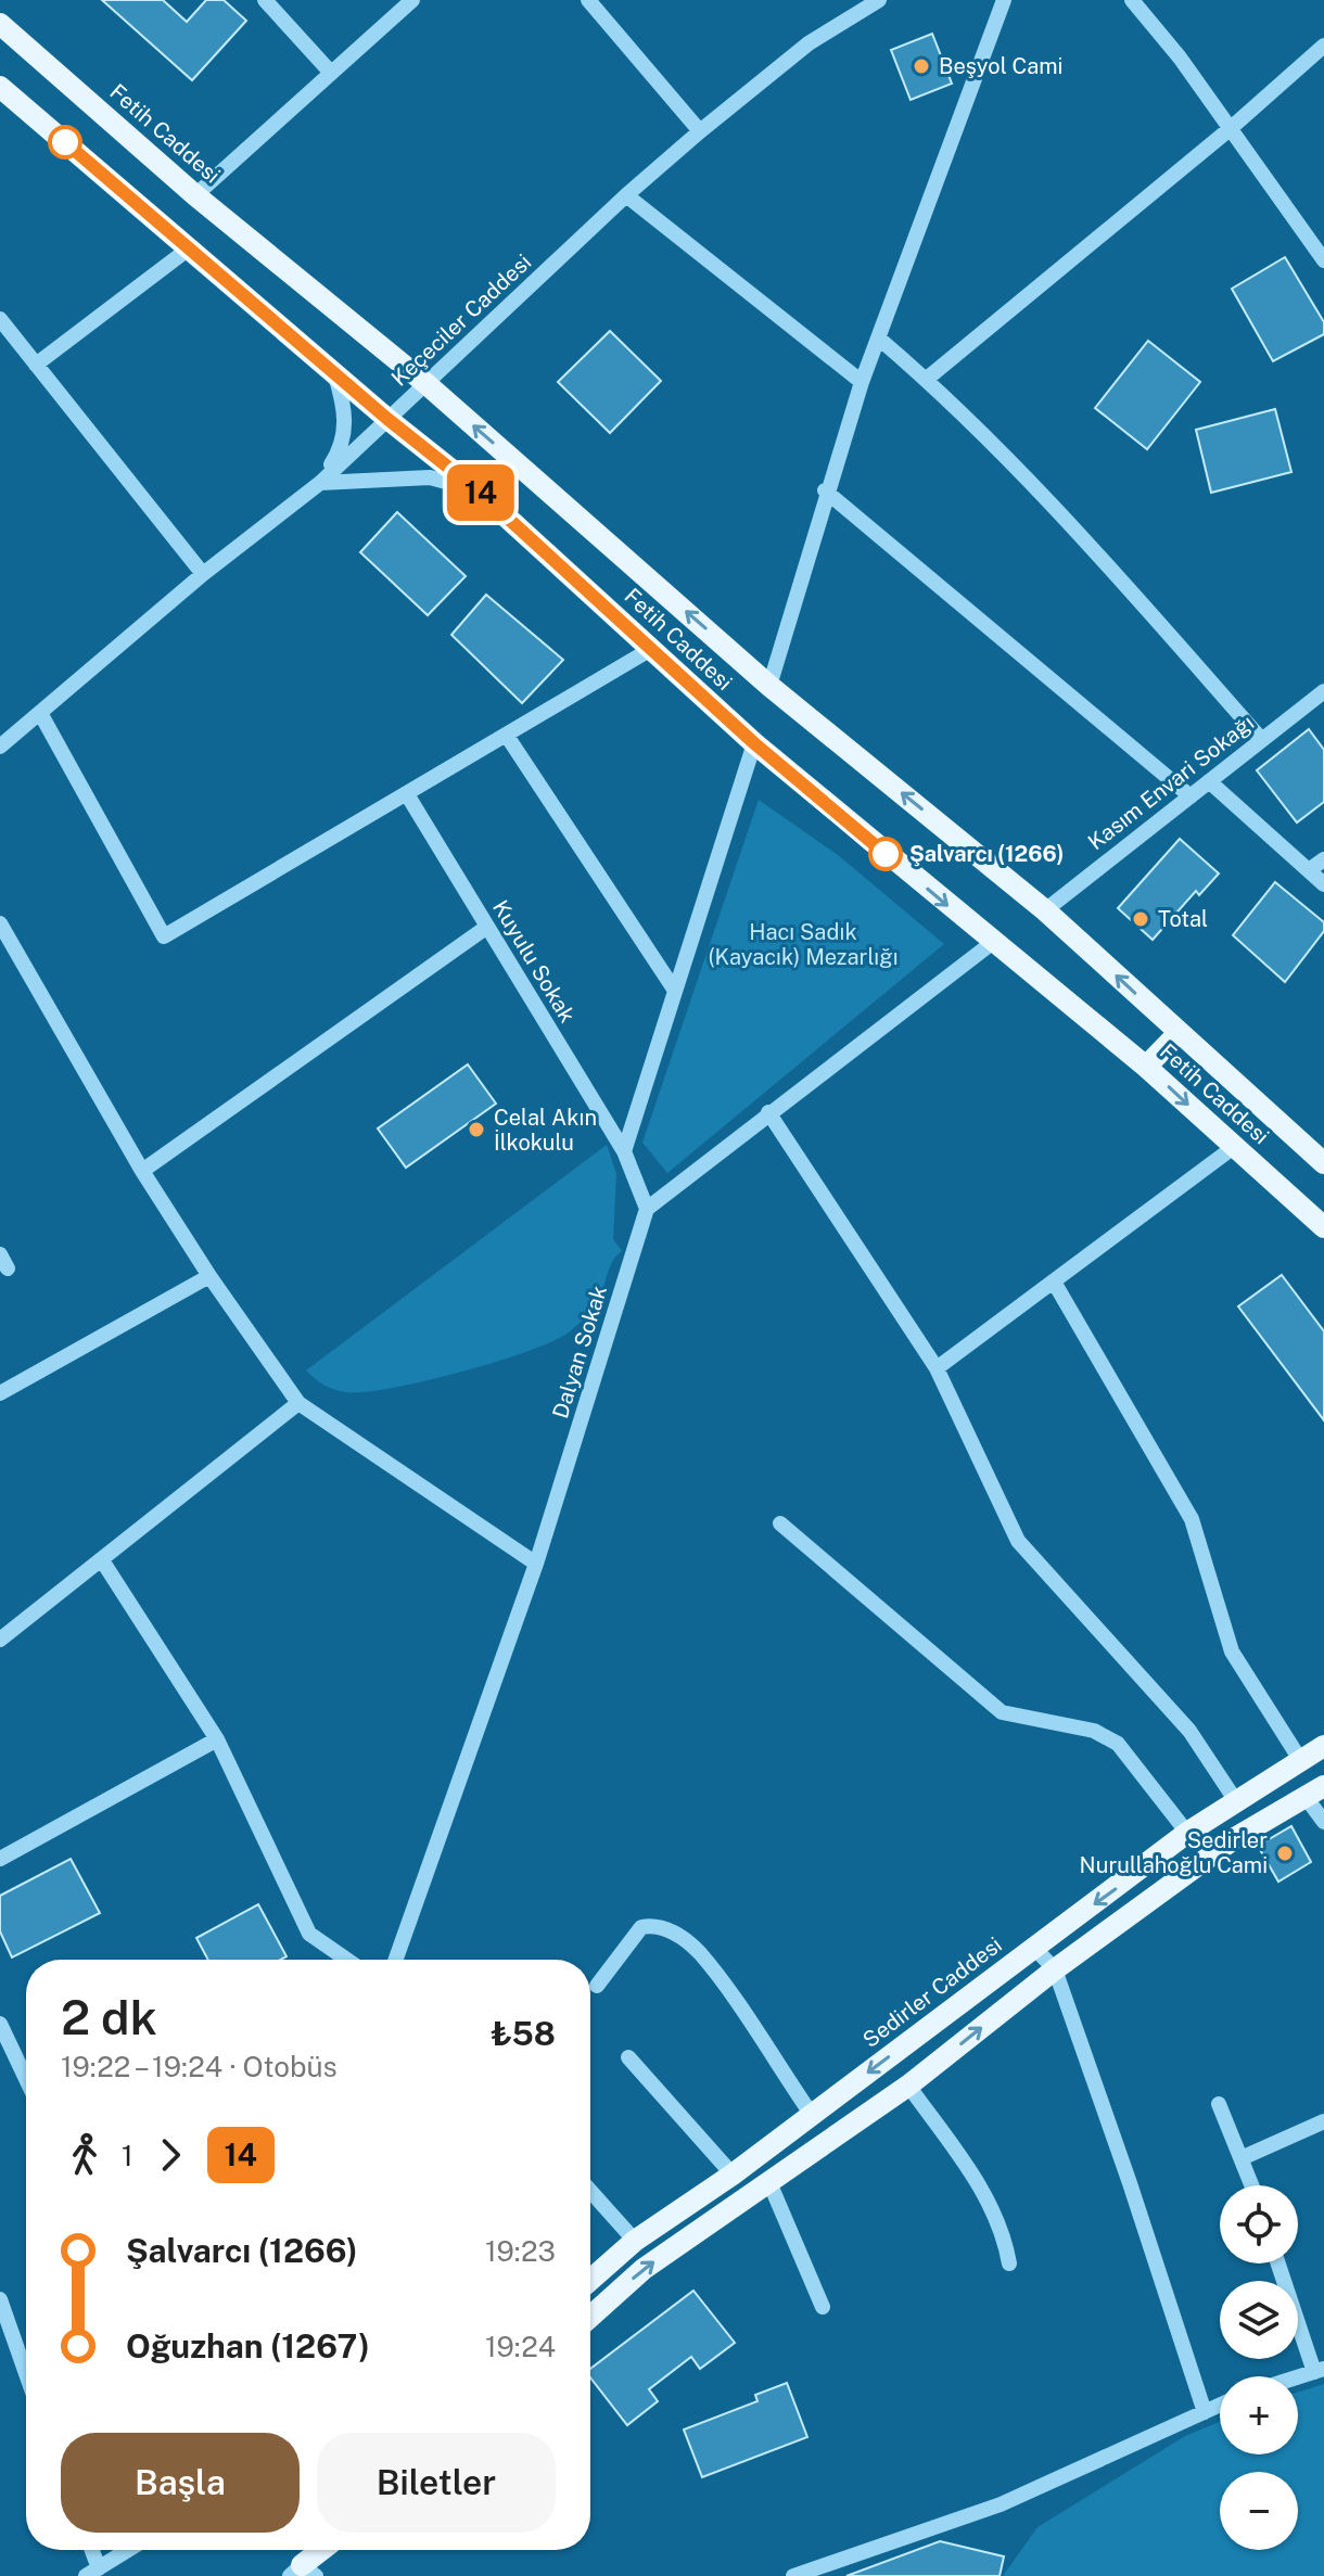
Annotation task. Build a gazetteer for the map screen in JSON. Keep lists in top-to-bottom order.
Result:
{
  "streets": {
    "main road": ["Fetih Caddesi", "Sedirler Caddesi"],
    "street": [
      "Keçeciler Caddesi",
      "Kasım Envari Sokağı",
      "Kuyulu Sokak",
      "Dalyan Sokak"
    ]
  },
  "crossings": [
    ["Fetih Caddesi", "Keçeciler Caddesi"],
    ["Fetih Caddesi", "Kasım Envari Sokağı"]
  ],
  "parks": ["Hacı Sadık (Kayacık) Mezarlığı"],
  "places": [
    "Beşyol Cami",
    "Şalvarcı (1266)",
    "Total",
    "Celal Akın İlkokulu",
    "Sedirler Nurullahoğlu Cami"
  ],
  "lines": ["bus line 14"],
  "page": {
    "on_map": "14",
    "heading": ["2 dk", "19:22 – 19:24 · Otobüs", "₺58"],
    "legs": ["1", "14"],
    "map_buttons": ["+", "−"],
    "list": [
      {
        "name": "Şalvarcı (1266)",
        "value": "19:23"
      },
      {
        "name": "Oğuzhan (1267)",
        "value": "19:24"
      }
    ],
    "buttons": ["Başla", "Biletler"]
  }
}
